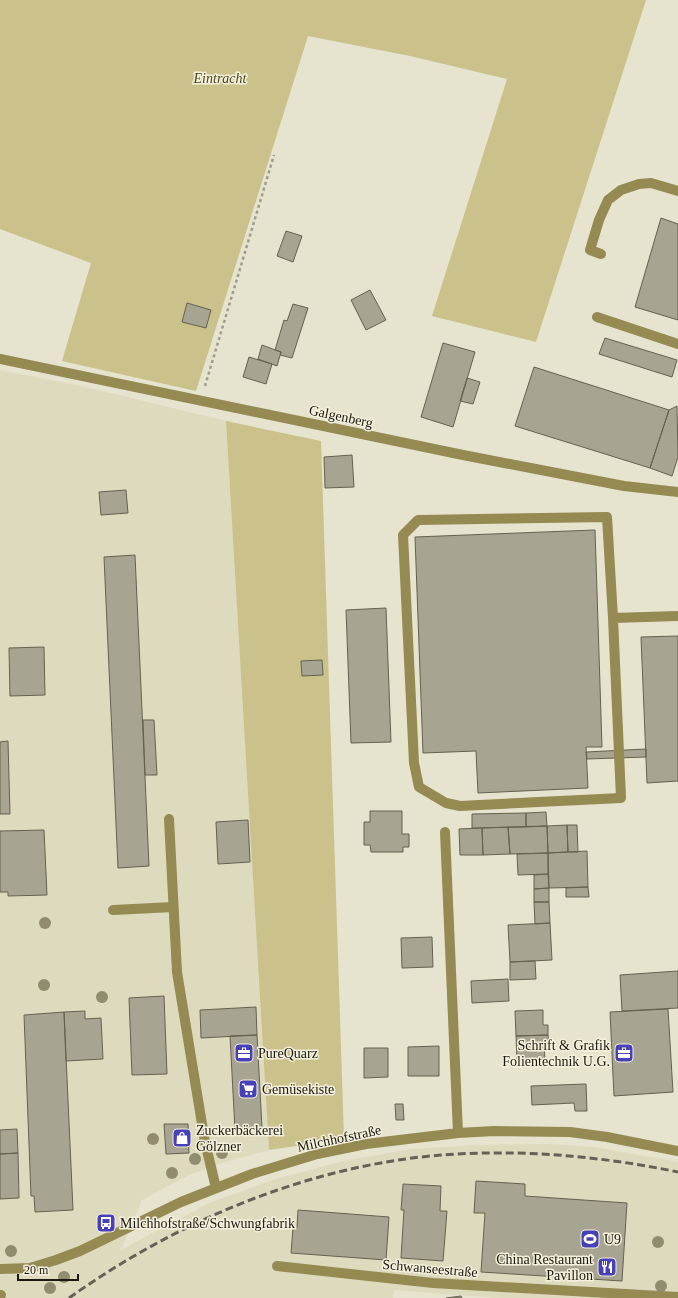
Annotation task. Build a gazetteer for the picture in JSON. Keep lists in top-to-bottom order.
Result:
{
  "streets": {
    "street": ["Galgenberg", "Milchhofstraße", "Schwanseestraße"]
  },
  "parks": ["Eintracht"],
  "places": {
    "office": ["PureQuarz", "Schrift & Grafik Folientechnik U.G."],
    "supermarket": ["Gemüsekiste"],
    "shop": ["Zuckerbäckerei Gölzner"],
    "bus stop": ["Milchhofstraße/Schwungfabrik"],
    "sports": ["U9"],
    "restaurant": ["China Restaurant Pavillon"]
  },
  "scale_bar": "20 m"
}
